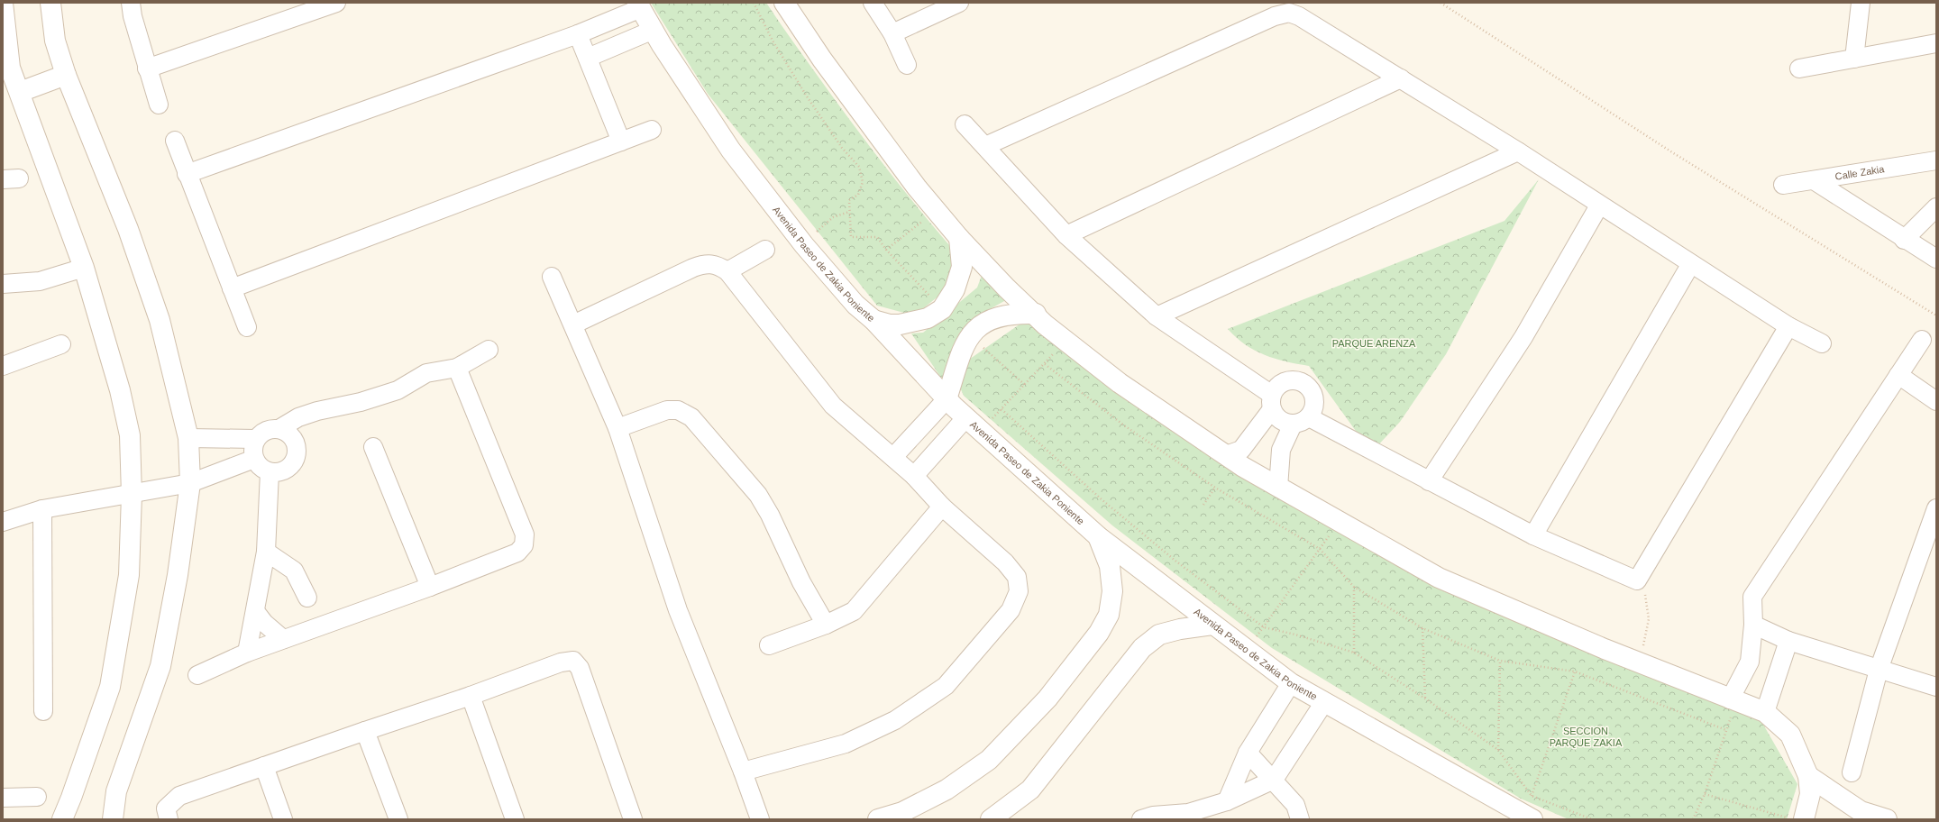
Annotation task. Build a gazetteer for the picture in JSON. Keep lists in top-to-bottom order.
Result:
{
  "streets": {
    "street": ["Calle Zakia", "Avenida Paseo de Zakia Poniente"]
  },
  "parks": ["PARQUE ARENZA", "SECCION PARQUE ZAKIA"]
}
